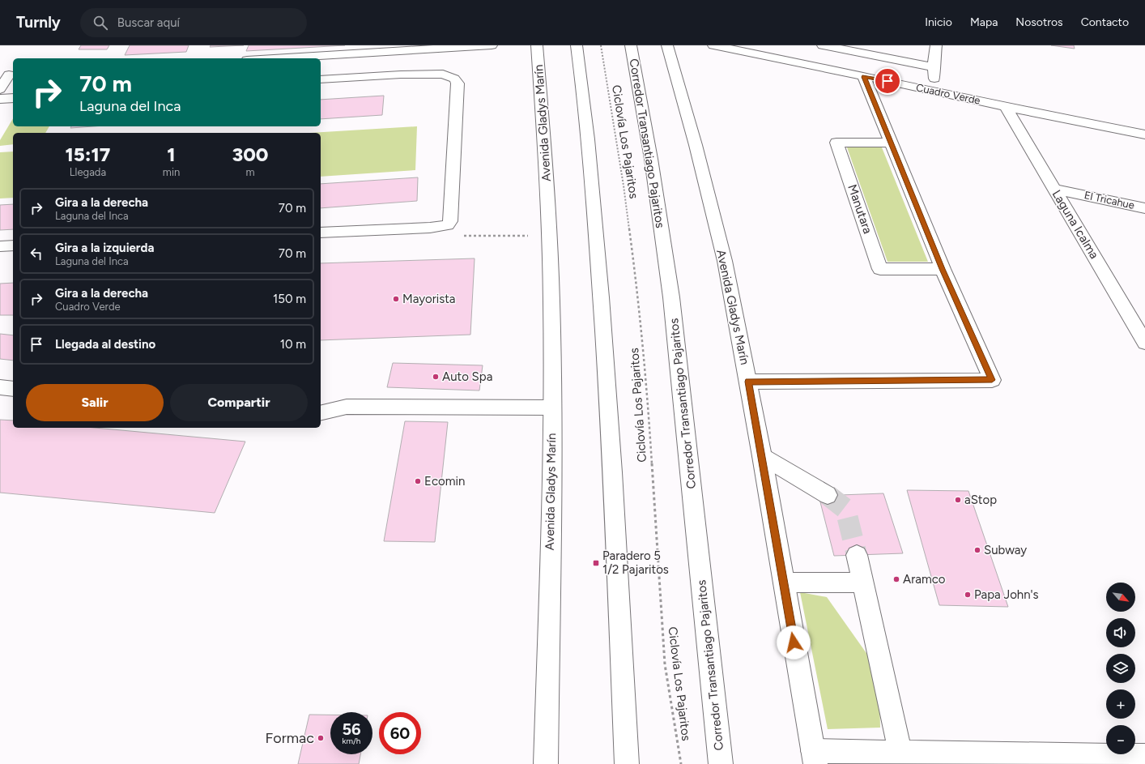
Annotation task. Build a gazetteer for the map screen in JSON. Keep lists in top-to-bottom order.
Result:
{
  "streets": {
    "street": [
      "Cuadro Verde",
      "Avenida Gladys Marín",
      "Corredor Transantiago Pajaritos",
      "El Tricahue",
      "Manutara",
      "Laguna Icalma"
    ],
    "path": ["Ciclovía Los Pajaritos"]
  },
  "crossings": [
    ["Cuadro Verde", "Laguna Icalma"],
    ["El Tricahue", "Laguna Icalma"]
  ],
  "places": {
    "other": [
      "Mayorista",
      "Auto Spa",
      "Ecomin",
      "aStop",
      "Subway",
      "Aramco",
      "Papa John's",
      "Formac"
    ],
    "transit": ["Paradero 5 1/2 Pajaritos"]
  },
  "north": "bottom right",
  "page": {
    "header": "Turnly",
    "search": "Buscar aquí",
    "nav": [
      "Inicio",
      "Mapa",
      "Nosotros",
      "Contacto"
    ],
    "turn": ["70 m", "Laguna del Inca"],
    "eta": [
      "15:17",
      "Llegada",
      "1",
      "min",
      "300",
      "m"
    ],
    "list": [
      {
        "name": "Gira a la derecha",
        "note": "Laguna del Inca",
        "value": "70 m"
      },
      {
        "name": "Gira a la izquierda",
        "note": "Laguna del Inca",
        "value": "70 m"
      },
      {
        "name": "Gira a la derecha",
        "note": "Cuadro Verde",
        "value": "150 m"
      },
      {
        "name": "Llegada al destino",
        "value": "10 m"
      }
    ],
    "buttons": ["Salir", "Compartir"],
    "map_buttons": ["+", "−"],
    "speed": "56 km/h",
    "limit": "60"
  }
}
